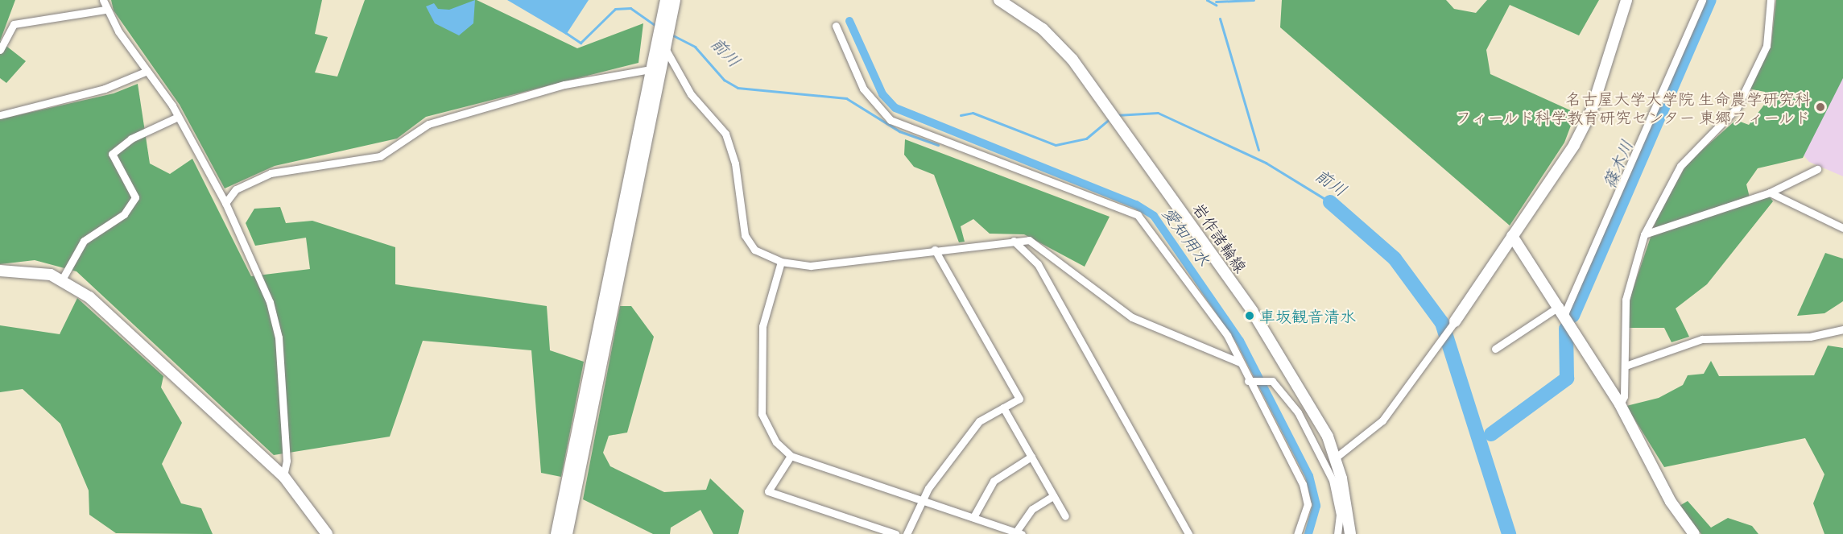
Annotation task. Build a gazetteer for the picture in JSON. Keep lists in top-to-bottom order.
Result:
{
  "streets": {
    "street": ["岩作諸輪線"]
  },
  "water": ["前川", "篠木川", "愛知用水"],
  "places": ["名古屋大学大学院 生命農学研究科 フィールド科学教育研究センター 東郷フィールド", "車坂観音清水"]
}
